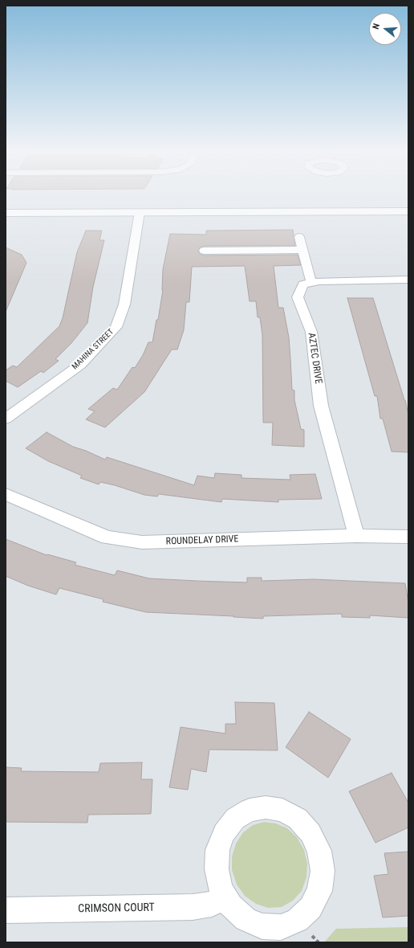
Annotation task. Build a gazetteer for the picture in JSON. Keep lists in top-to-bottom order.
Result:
{
  "streets": {
    "street": [
      "MAHINA STREET",
      "AZTEC DRIVE",
      "ROUNDELAY DRIVE",
      "CRIMSON COURT"
    ]
  },
  "crossings": [
    ["AZTEC DRIVE", "ROUNDELAY DRIVE"]
  ],
  "north": "left"
}
